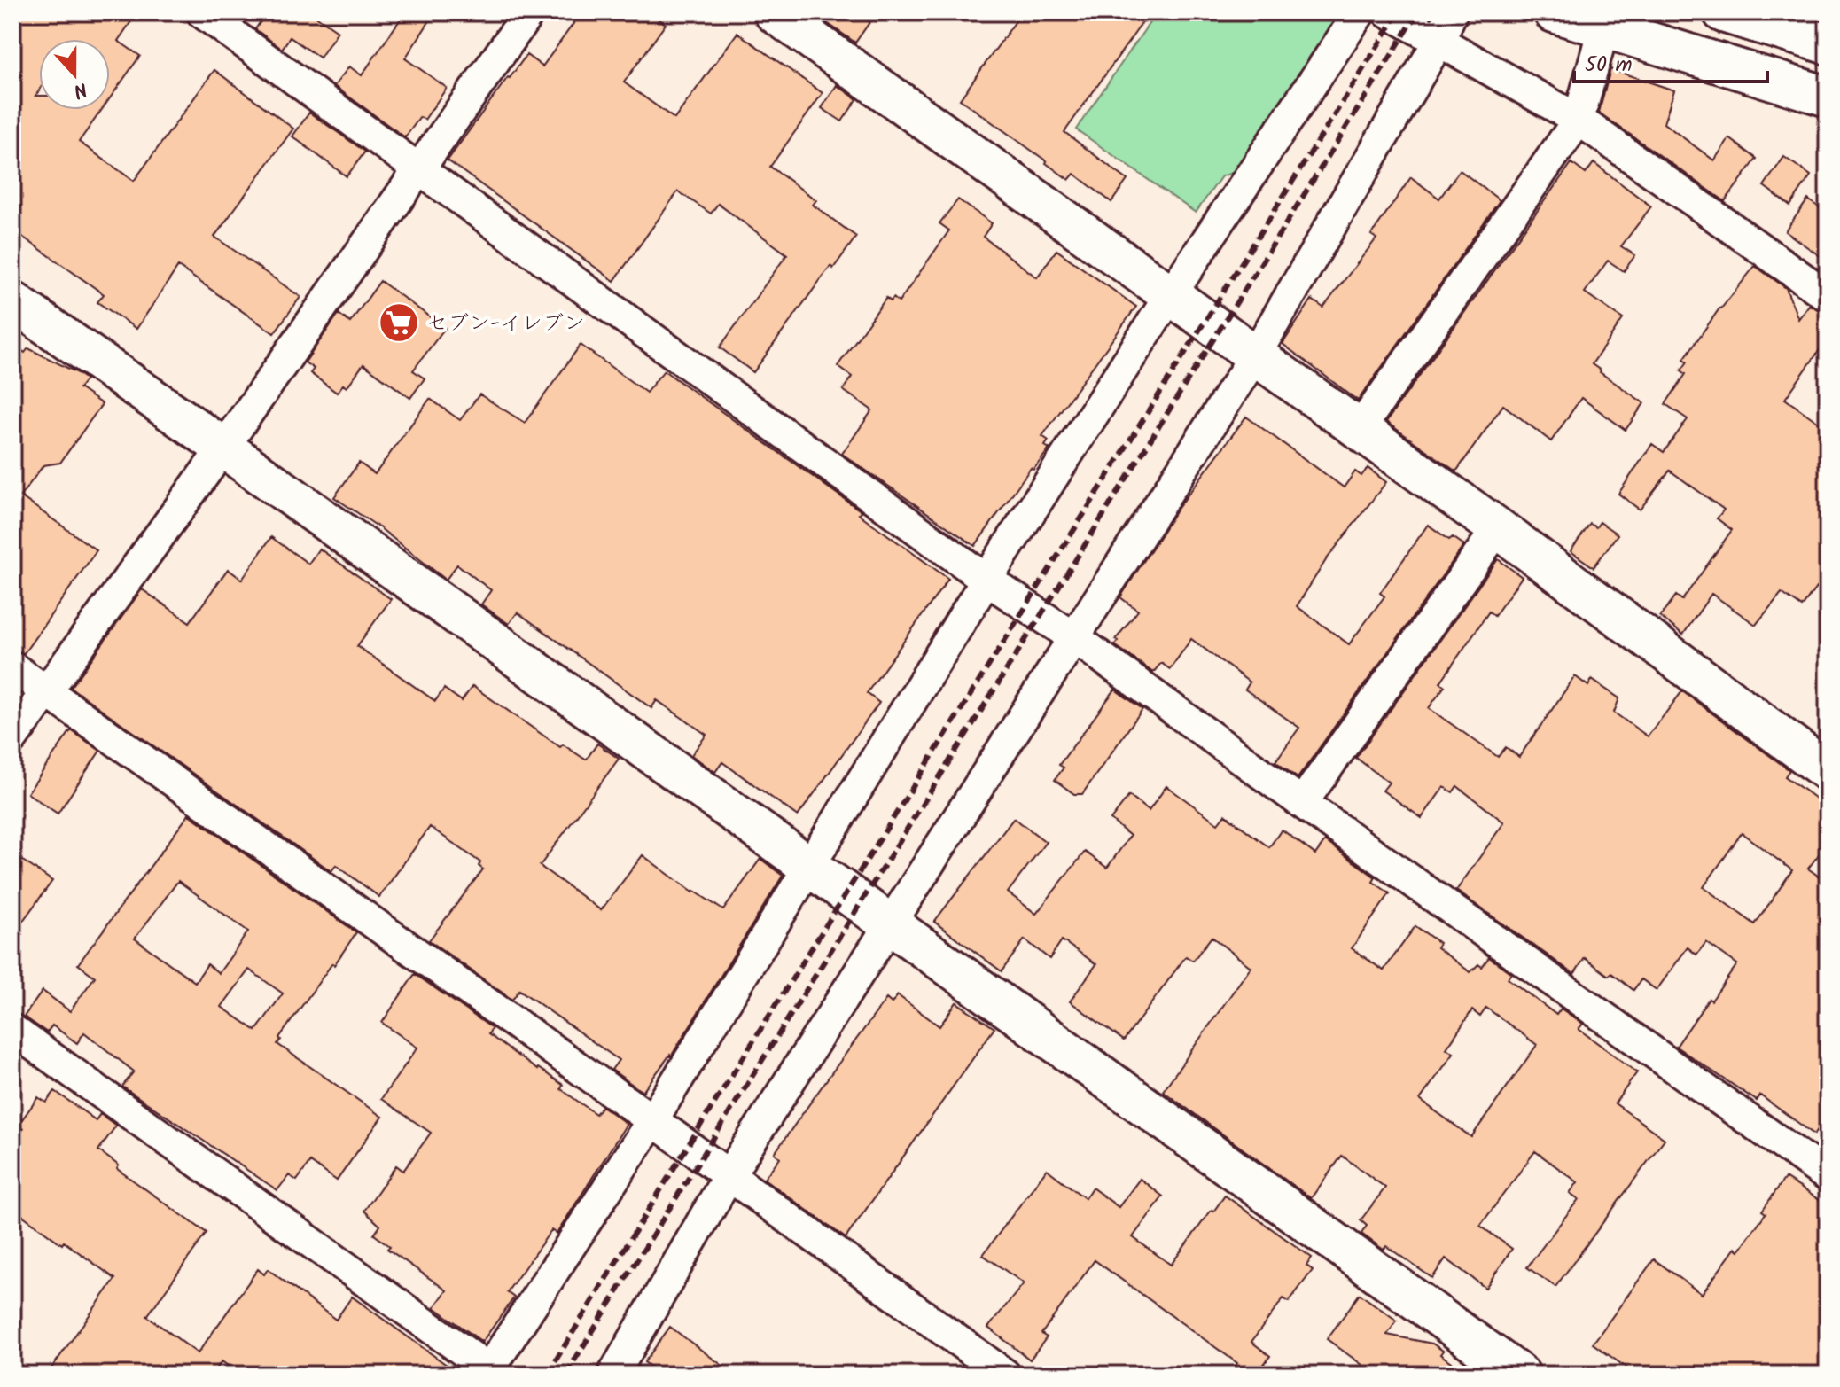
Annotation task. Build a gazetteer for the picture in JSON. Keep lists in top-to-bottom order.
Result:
{
  "places": {
    "supermarket": ["セブン-イレブン"]
  },
  "scale_bar": "50 m",
  "north": "bottom"
}
